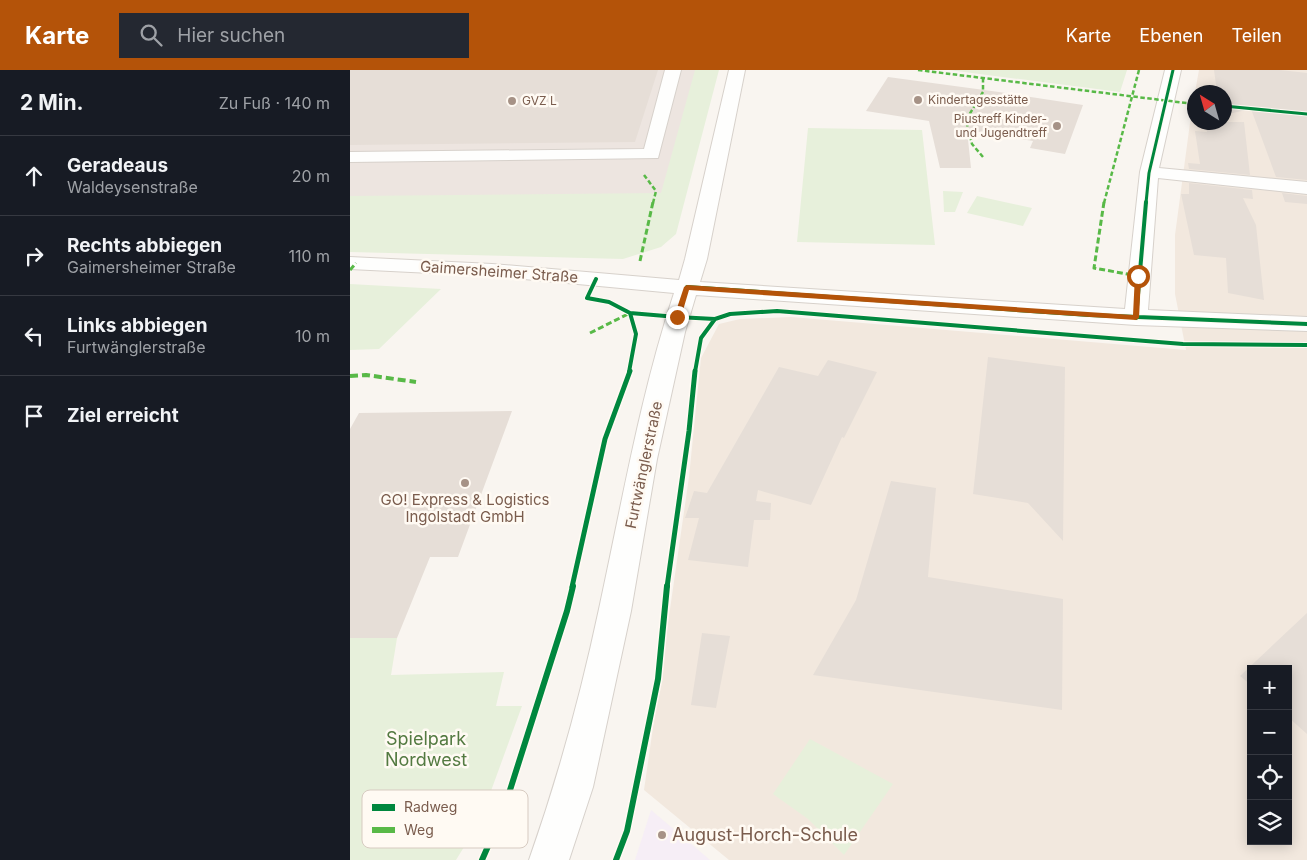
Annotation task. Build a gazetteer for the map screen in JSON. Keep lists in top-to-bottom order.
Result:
{
  "streets": {
    "street": ["Gaimersheimer Straße", "Furtwänglerstraße"]
  },
  "crossings": [
    ["Gaimersheimer Straße", "Furtwänglerstraße"]
  ],
  "parks": ["Spielpark Nordwest"],
  "places": [
    "Kindertagesstätte",
    "GVZ L",
    "Piustreff Kinder- und Jugendtreff",
    "GO! Express & Logistics Ingolstadt GmbH",
    "August-Horch-Schule"
  ],
  "legend": ["Radweg", "Weg"],
  "north": "top left",
  "page": {
    "header": "Karte",
    "search": "Hier suchen",
    "nav": ["Karte", "Ebenen", "Teilen"],
    "heading": ["2 Min.", "Zu Fuß · 140 m"],
    "list": [
      ["Geradeaus", "Waldeysenstraße", "20 m"],
      ["Rechts abbiegen", "Gaimersheimer Straße", "110 m"],
      ["Links abbiegen", "Furtwänglerstraße", "10 m"],
      "Ziel erreicht"
    ],
    "map_buttons": ["+", "−"]
  }
}
